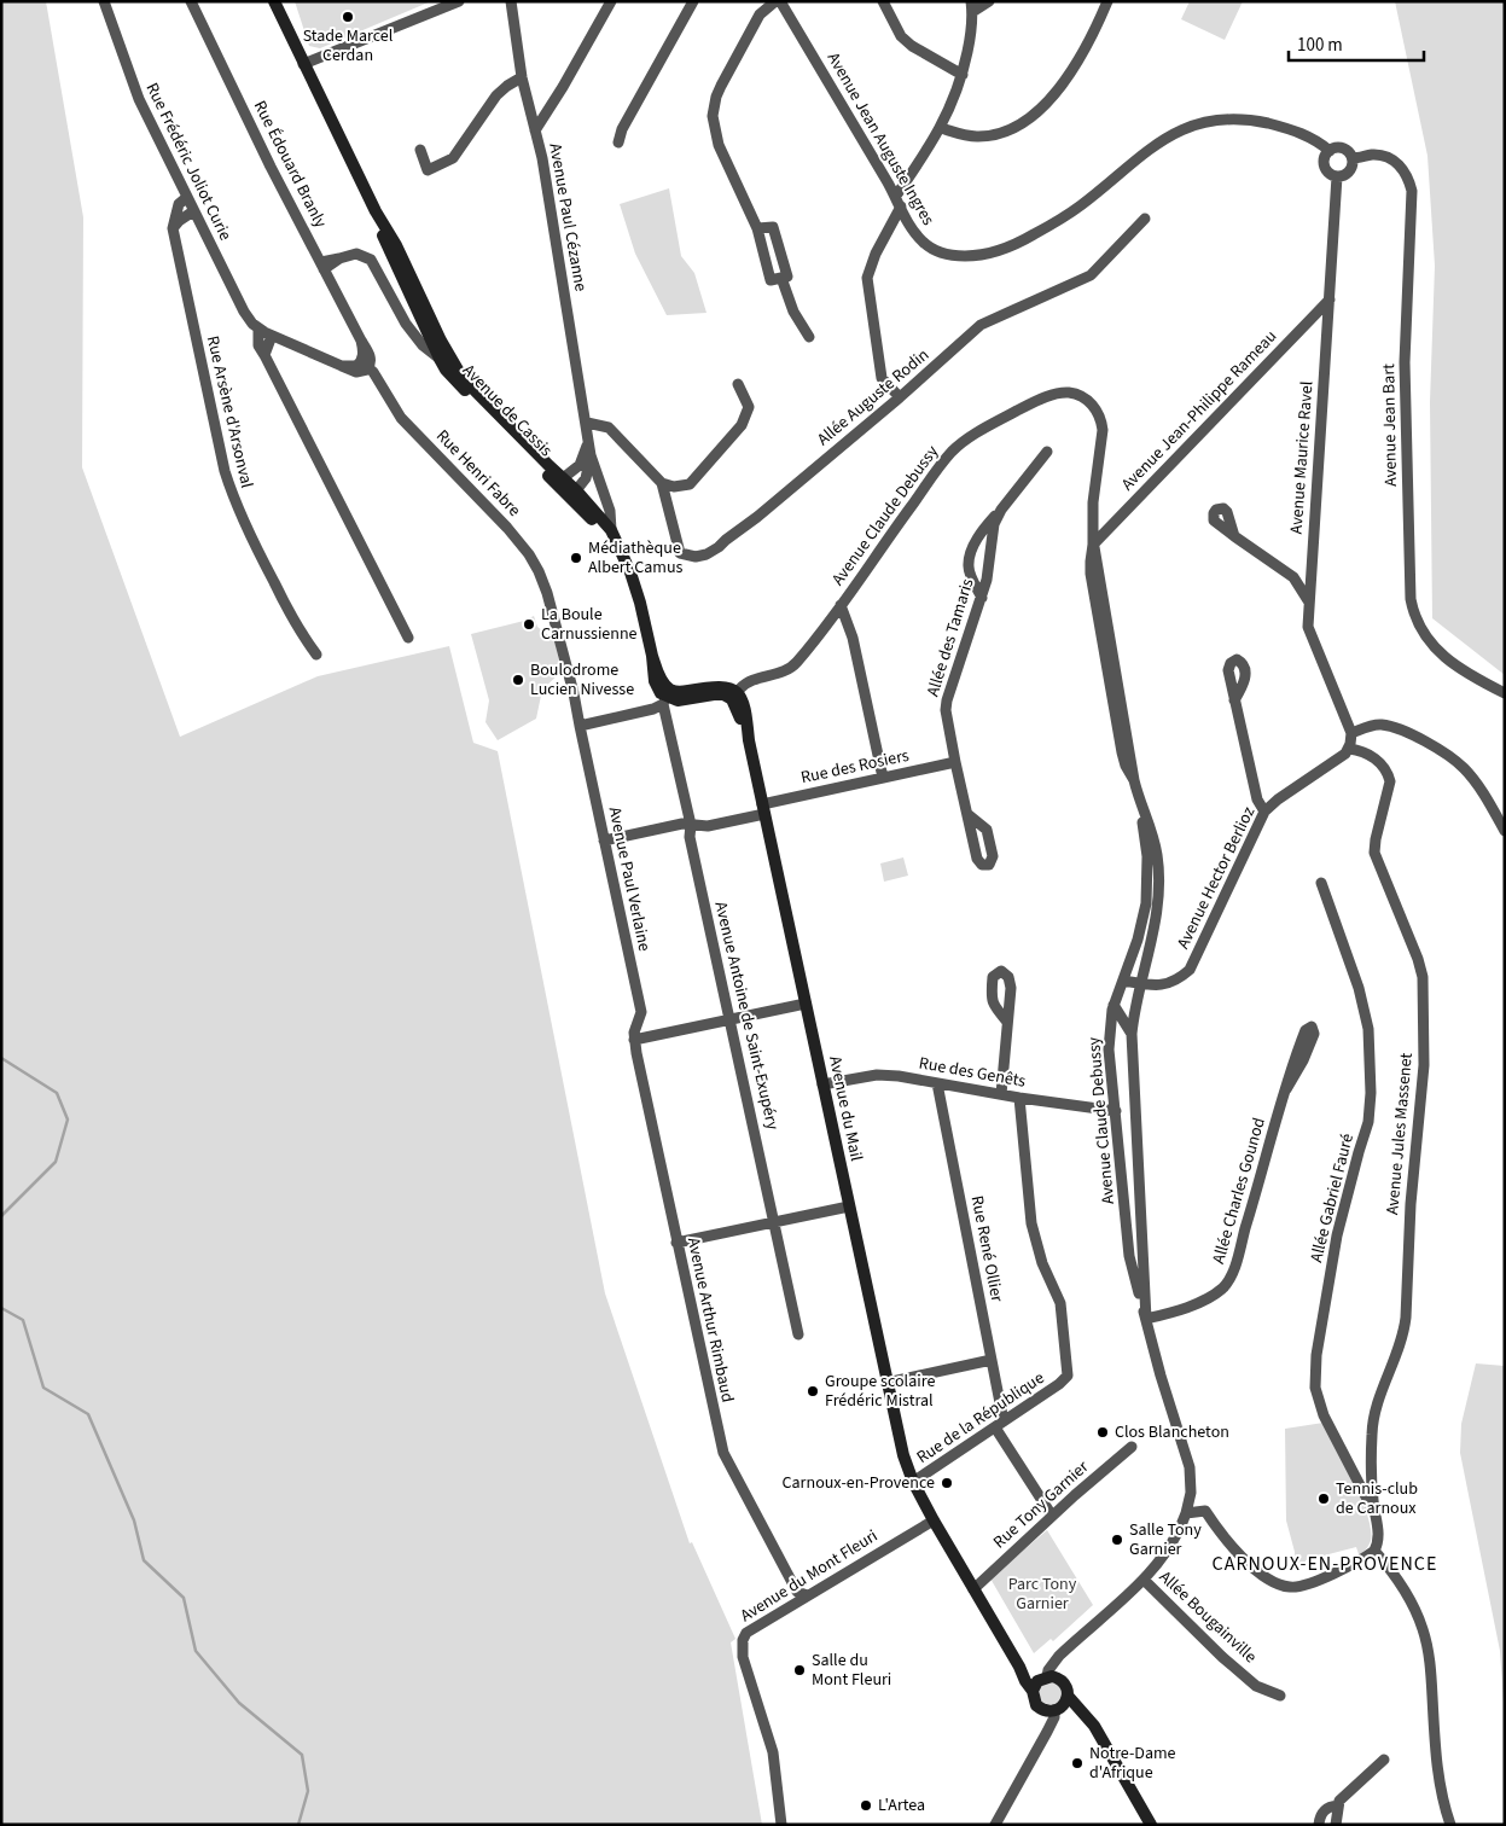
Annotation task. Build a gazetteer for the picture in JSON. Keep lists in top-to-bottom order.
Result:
{
  "streets": {
    "main road": ["Avenue de Cassis", "Avenue du Mail"],
    "street": [
      "Avenue Jean Auguste Ingres",
      "Rue Frédéric Joliot Curie",
      "Rue Édouard Branly",
      "Avenue Paul Cézanne",
      "Allée Auguste Rodin",
      "Avenue Jean-Philippe Rameau",
      "Rue Arsène d'Arsonval",
      "Avenue Jean Bart",
      "Avenue Maurice Ravel",
      "Rue Henri Fabre",
      "Avenue Claude Debussy",
      "Allée des Tamaris",
      "Rue des Rosiers",
      "Avenue Hector Berlioz",
      "Avenue Paul Verlaine",
      "Avenue Antoine de Saint-Exupéry",
      "Rue des Genêts",
      "Avenue Jules Massenet",
      "Allée Charles Gounod",
      "Allée Gabriel Fauré",
      "Rue René Ollier",
      "Avenue Arthur Rimbaud",
      "Rue de la République",
      "Rue Tony Garnier",
      "Avenue du Mont Fleuri",
      "Allée Bougainville"
    ]
  },
  "crossings": [
    ["Avenue Jean Auguste Ingres", "Avenue Jean Bart"],
    ["Avenue Jean Auguste Ingres", "Avenue Maurice Ravel"],
    ["Rue Édouard Branly", "Rue Henri Fabre"],
    ["Avenue Paul Cézanne", "Avenue de Cassis"],
    ["Avenue de Cassis", "Avenue Antoine de Saint-Exupéry"],
    ["Avenue Jean-Philippe Rameau", "Avenue Maurice Ravel"],
    ["Avenue Jean-Philippe Rameau", "Avenue Claude Debussy"],
    ["Avenue Jean Bart", "Avenue Maurice Ravel"],
    ["Rue Henri Fabre", "Avenue Paul Verlaine"],
    ["Avenue Claude Debussy", "Avenue Hector Berlioz"],
    ["Avenue Claude Debussy", "Rue des Genêts"],
    ["Avenue Claude Debussy", "Avenue du Mail"],
    ["Avenue Claude Debussy", "Allée Charles Gounod"],
    ["Avenue Claude Debussy", "Allée Bougainville"],
    ["Allée des Tamaris", "Rue des Rosiers"],
    ["Rue des Rosiers", "Avenue Paul Verlaine"],
    ["Rue des Rosiers", "Avenue Antoine de Saint-Exupéry"],
    ["Rue des Rosiers", "Avenue du Mail"],
    ["Avenue Hector Berlioz", "Avenue Jules Massenet"],
    ["Avenue Paul Verlaine", "Avenue Arthur Rimbaud"],
    ["Rue des Genêts", "Avenue du Mail"],
    ["Rue des Genêts", "Rue René Ollier"],
    ["Rue des Genêts", "Rue de la République"],
    ["Avenue du Mail", "Rue de la République"],
    ["Avenue du Mail", "Rue Tony Garnier"],
    ["Avenue du Mail", "Avenue du Mont Fleuri"],
    ["Avenue Jules Massenet", "Allée Gabriel Fauré"],
    ["Rue René Ollier", "Rue de la République"],
    ["Avenue Arthur Rimbaud", "Avenue du Mont Fleuri"]
  ],
  "districts": ["CARNOUX-EN-PROVENCE"],
  "parks": ["Parc Tony Garnier"],
  "places": [
    "Stade Marcel Cerdan",
    "Médiathèque Albert Camus",
    "La Boule Carnussienne",
    "Boulodrome Lucien Nivesse",
    "Groupe scolaire Frédéric Mistral",
    "Clos Blancheton",
    "Carnoux-en-Provence",
    "Tennis-club de Carnoux",
    "Salle Tony Garnier",
    "Salle du Mont Fleuri",
    "Notre-Dame d'Afrique",
    "L'Artea"
  ],
  "scale_bar": "100 m"
}
